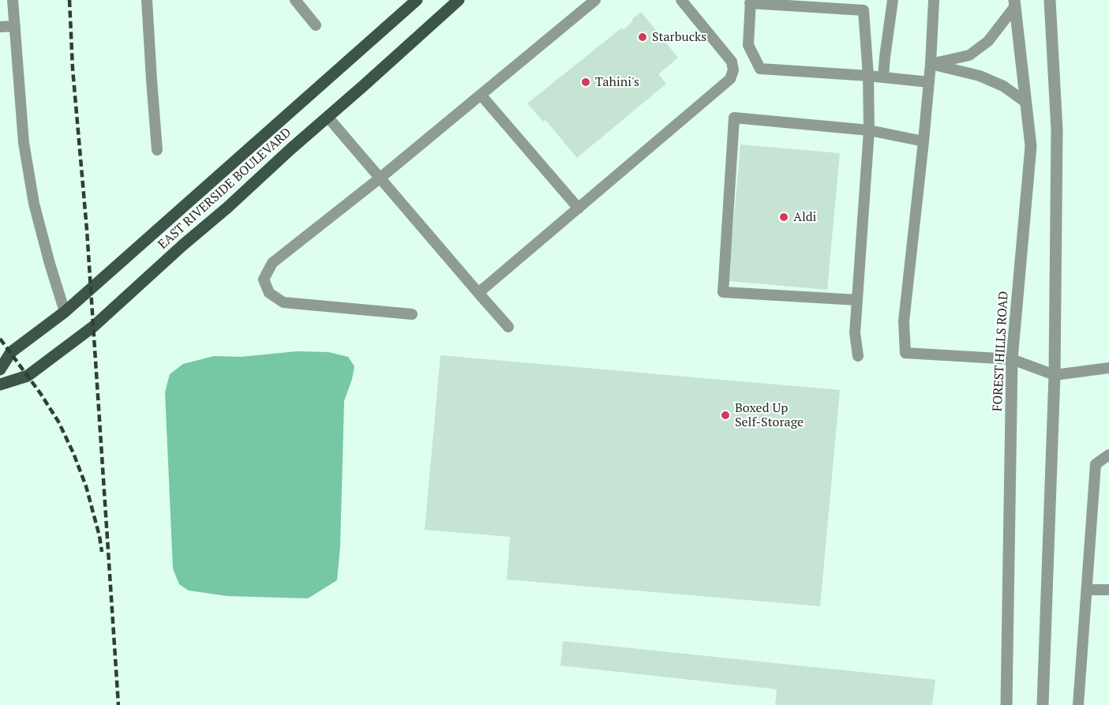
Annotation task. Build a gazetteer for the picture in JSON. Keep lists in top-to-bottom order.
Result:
{
  "streets": {
    "main road": ["EAST RIVERSIDE BOULEVARD"],
    "street": ["FOREST HILLS ROAD"]
  },
  "places": [
    "Starbucks",
    "Tahini's",
    "Aldi",
    "Boxed Up Self-Storage"
  ]
}
